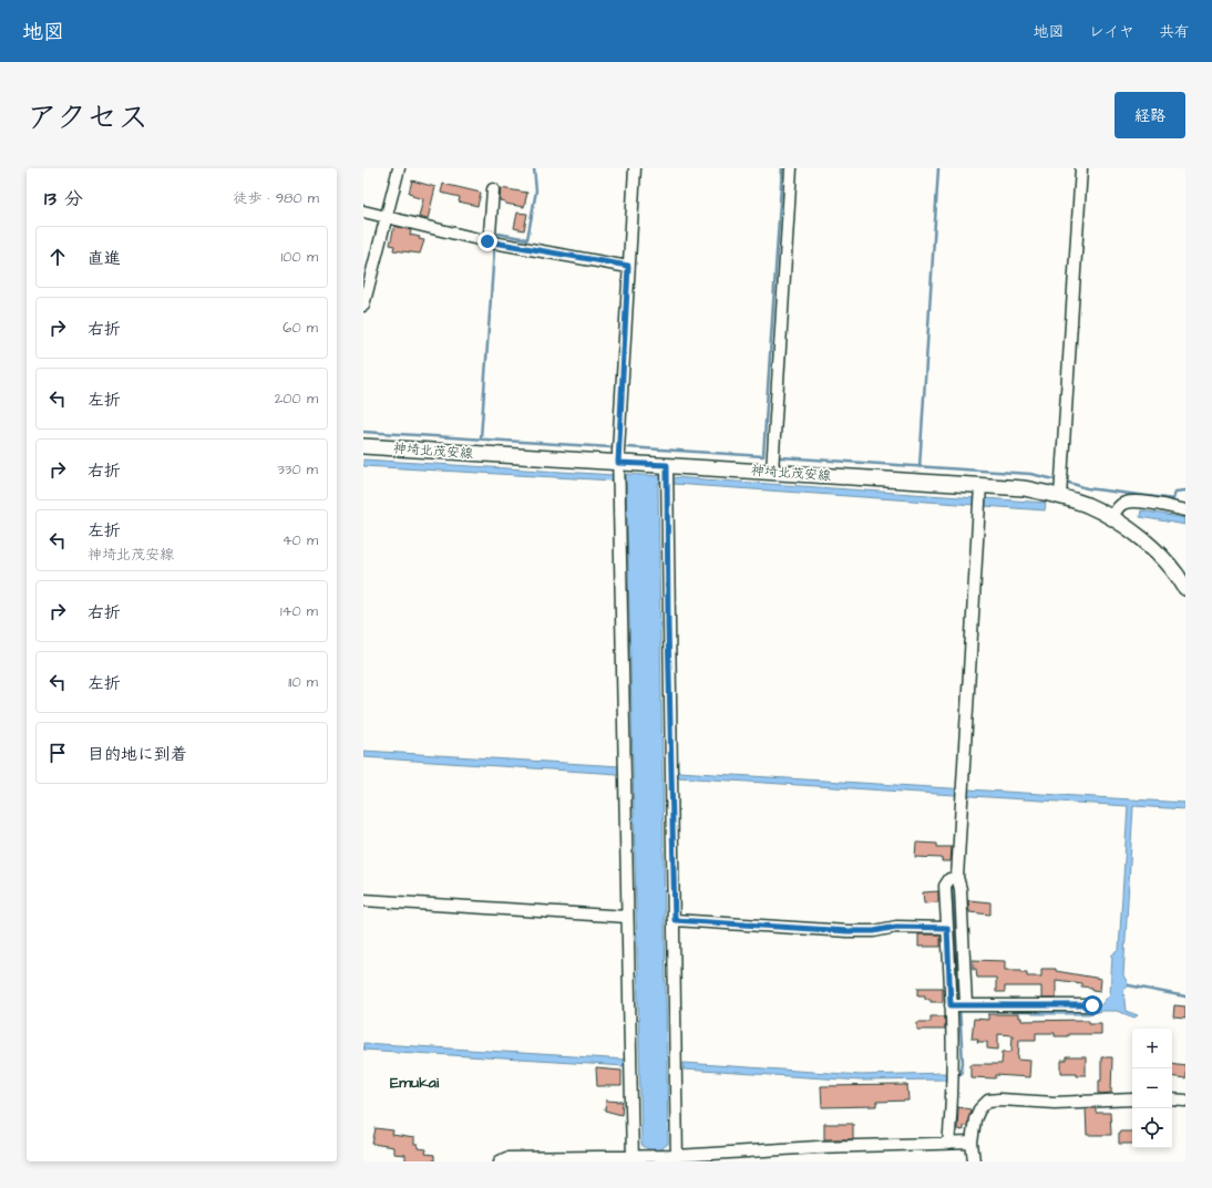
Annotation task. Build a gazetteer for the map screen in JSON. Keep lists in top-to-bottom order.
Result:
{
  "streets": {
    "main road": ["神埼北茂安線"]
  },
  "districts": ["Emukai"],
  "page": {
    "header": "地図",
    "nav": ["地図", "レイヤ", "共有"],
    "title": "アクセス",
    "buttons": "経路",
    "heading": ["13 分", "徒歩 · 980 m"],
    "list": [
      ["直進", "100 m"],
      ["右折", "60 m"],
      ["左折", "200 m"],
      ["右折", "330 m"],
      ["左折", "神埼北茂安線", "40 m"],
      ["右折", "140 m"],
      ["左折", "110 m"],
      "目的地に到着"
    ],
    "map_buttons": ["+", "−"]
  }
}
